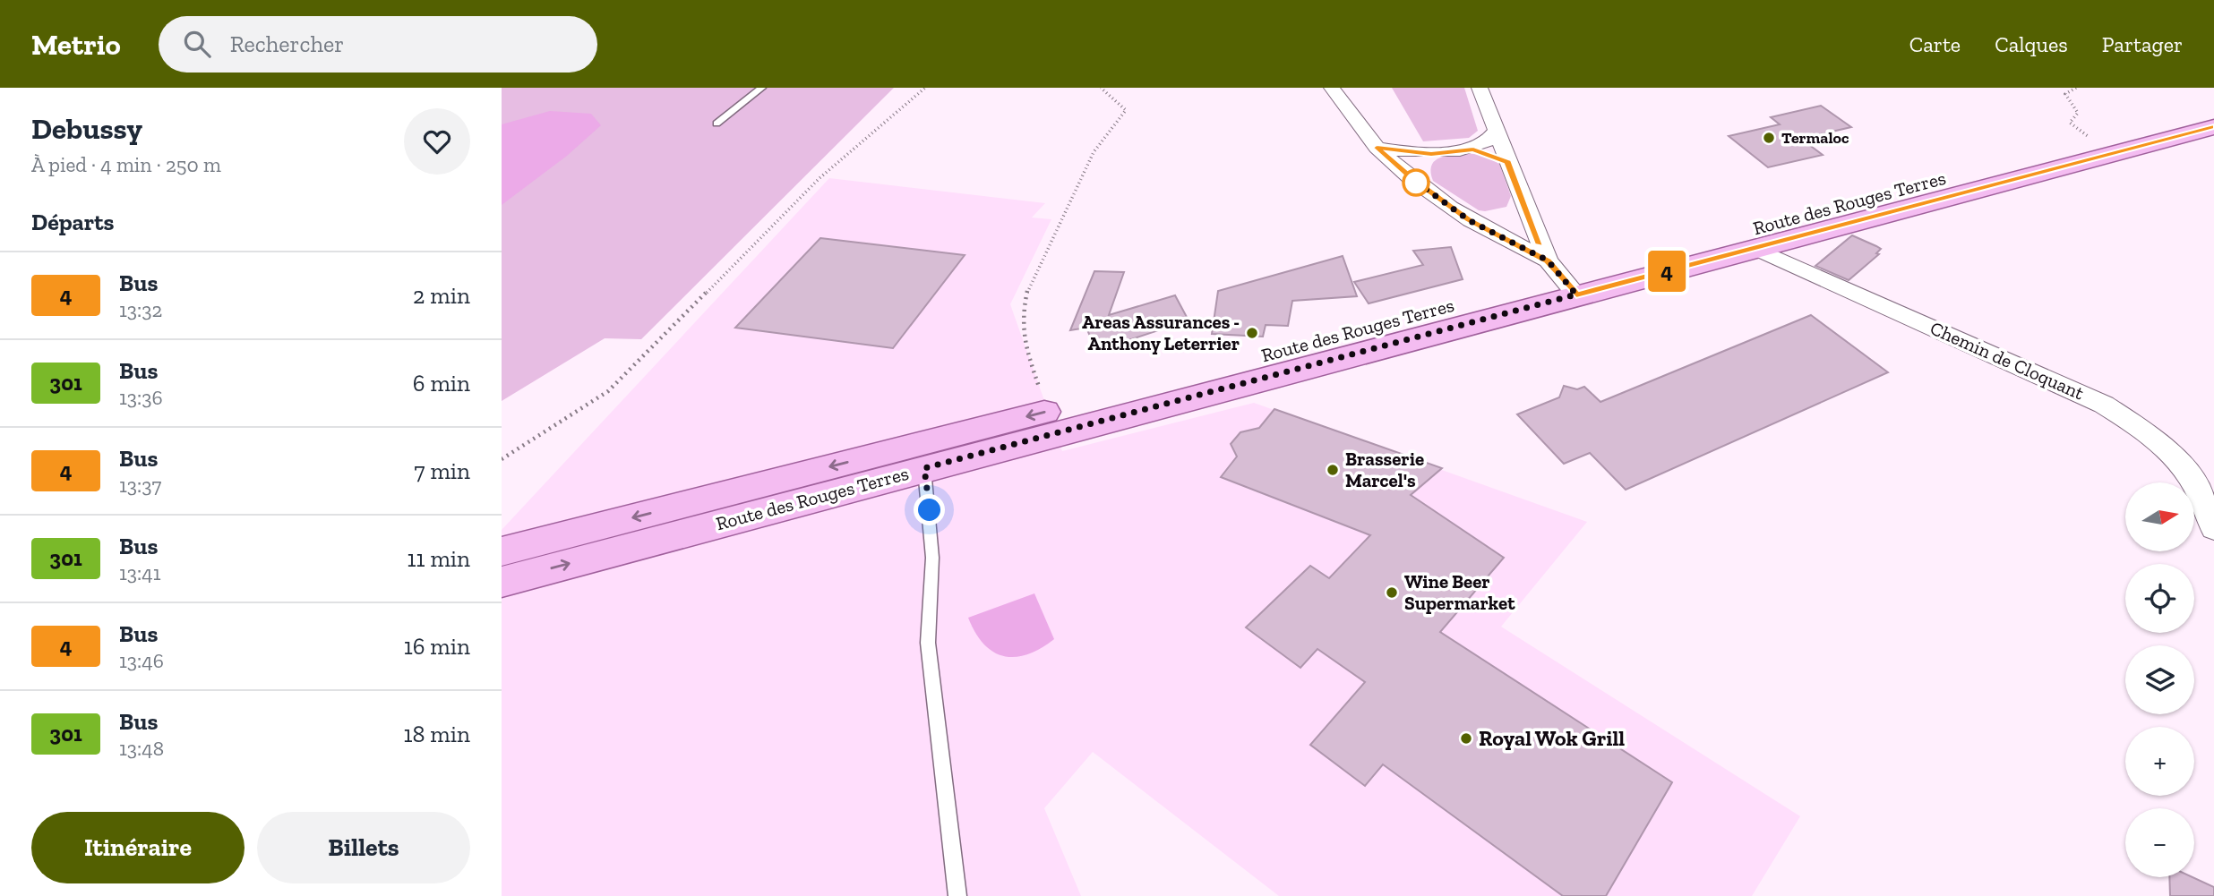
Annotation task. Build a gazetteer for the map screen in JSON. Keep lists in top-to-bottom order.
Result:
{
  "streets": {
    "main road": ["Route des Rouges Terres"],
    "street": ["Chemin de Cloquant"]
  },
  "crossings": [
    ["Route des Rouges Terres", "Chemin de Cloquant"]
  ],
  "places": [
    "Termaloc",
    "Areas Assurances - Anthony Leterrier",
    "Brasserie Marcel's",
    "Wine Beer Supermarket",
    "Royal Wok Grill"
  ],
  "lines": ["bus line 4"],
  "north": "right",
  "page": {
    "header": "Metrio",
    "search": "Rechercher",
    "nav": ["Carte", "Calques", "Partager"],
    "heading": [
      ["Debussy", "À pied · 4 min · 250 m"],
      "Départs"
    ],
    "on_map": "4",
    "list": [
      {
        "mark": "4",
        "name": "Bus",
        "note": "13:32",
        "value": "2 min"
      },
      {
        "mark": "301",
        "name": "Bus",
        "note": "13:36",
        "value": "6 min"
      },
      {
        "mark": "4",
        "name": "Bus",
        "note": "13:37",
        "value": "7 min"
      },
      {
        "mark": "301",
        "name": "Bus",
        "note": "13:41",
        "value": "11 min"
      },
      {
        "mark": "4",
        "name": "Bus",
        "note": "13:46",
        "value": "16 min"
      },
      {
        "mark": "301",
        "name": "Bus",
        "note": "13:48",
        "value": "18 min"
      }
    ],
    "map_buttons": ["+", "−"],
    "buttons": ["Itinéraire", "Billets"]
  }
}
